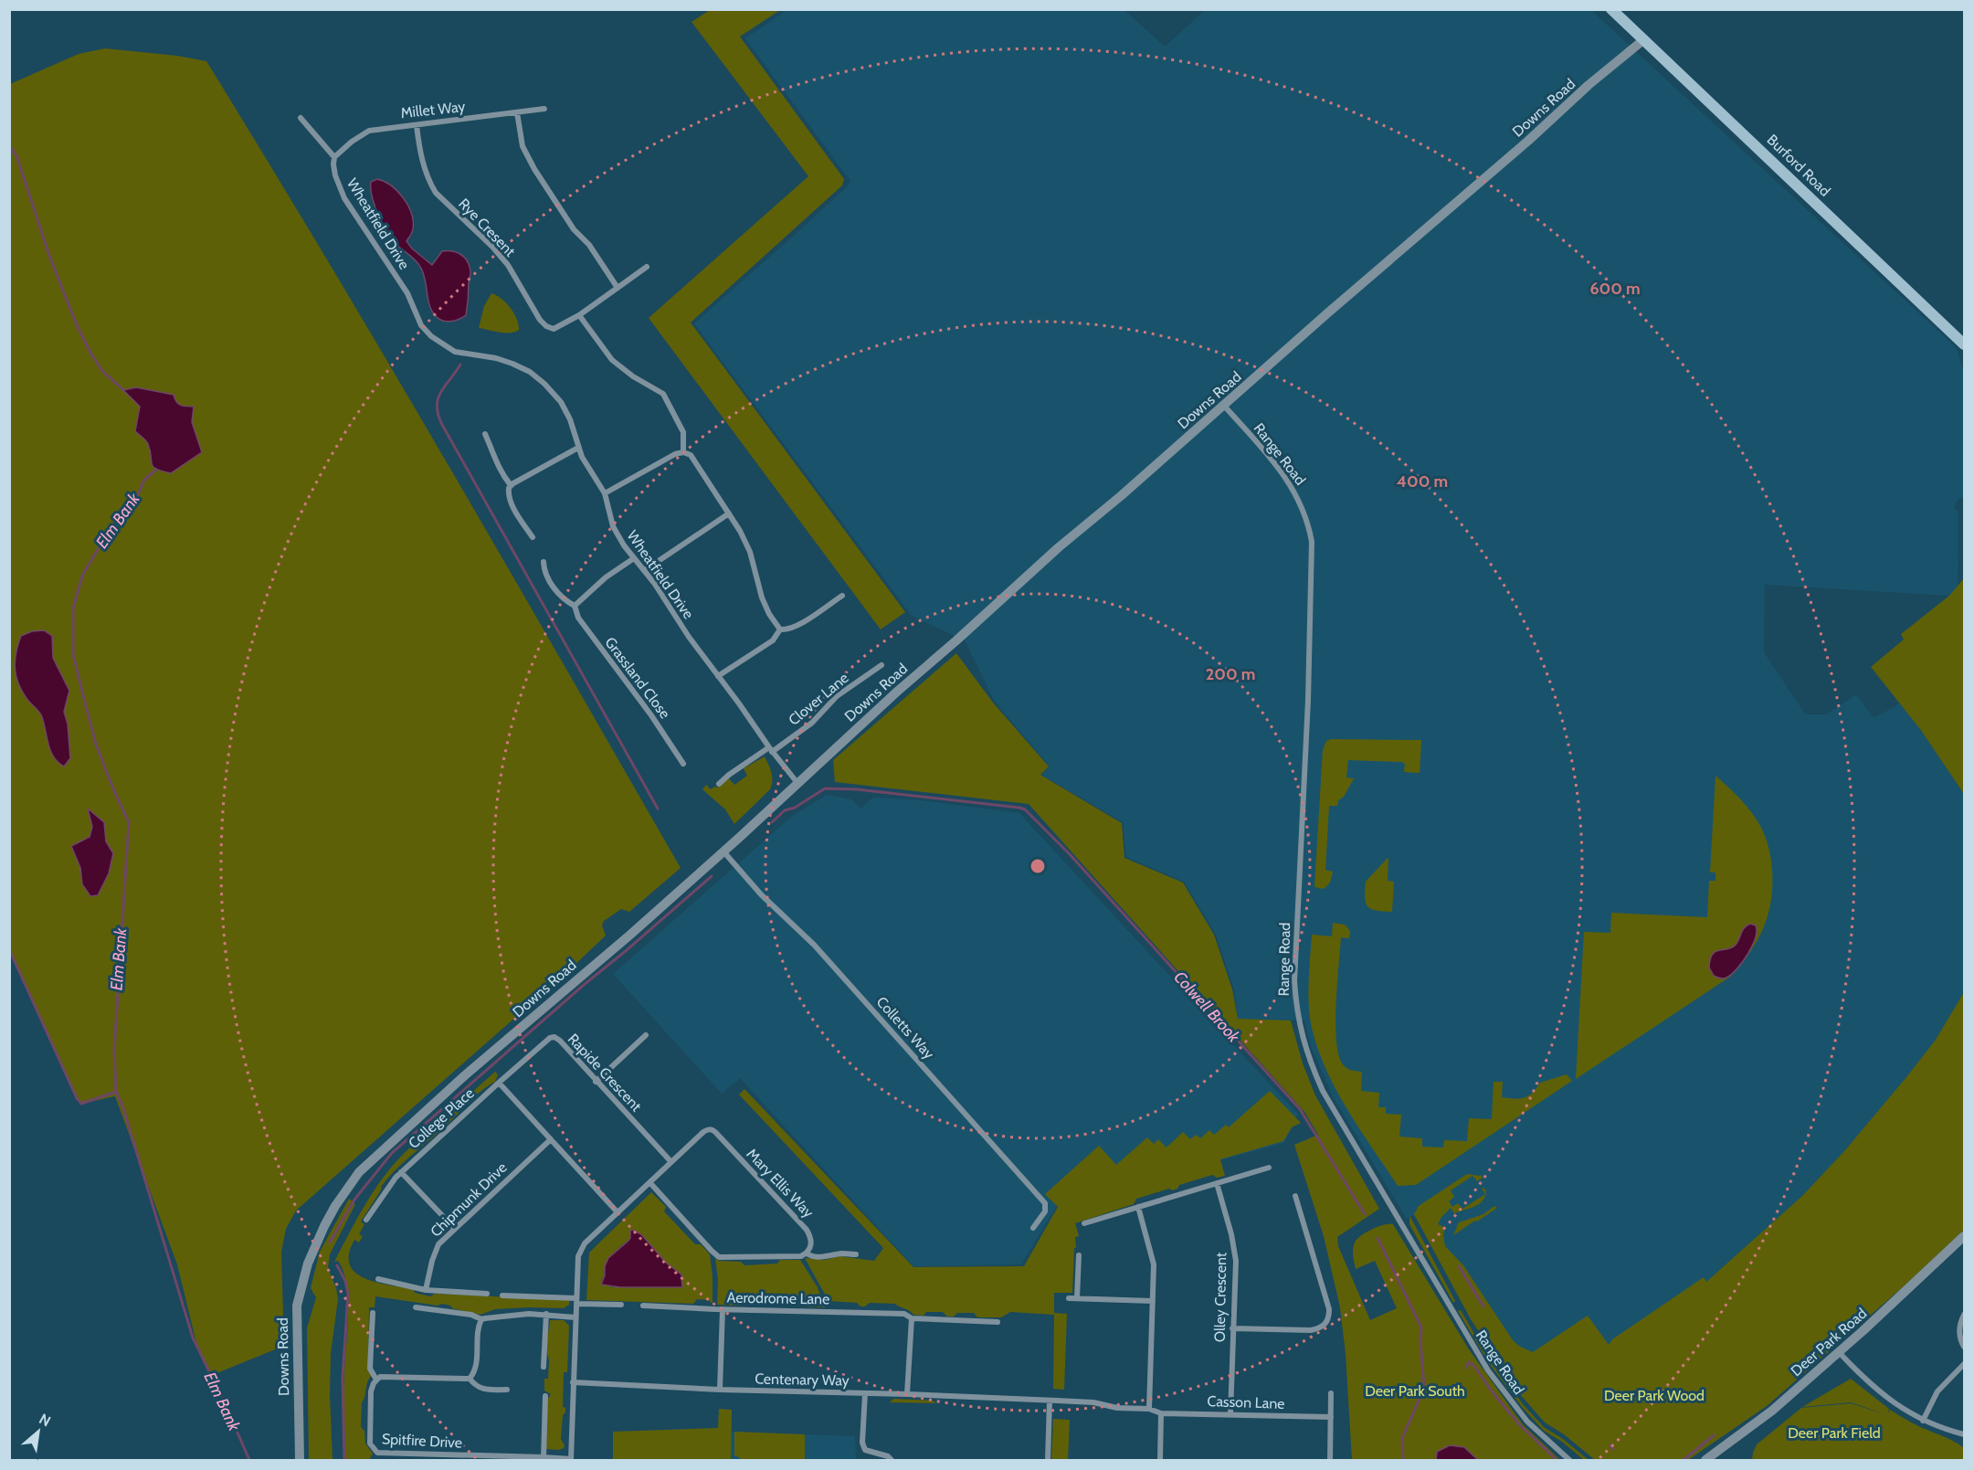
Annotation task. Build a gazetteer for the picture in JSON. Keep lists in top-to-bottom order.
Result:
{
  "streets": {
    "main road": ["Burford Road"],
    "street": [
      "Downs Road",
      "Millet Way",
      "Wheatfield Drive",
      "Rye Cresent",
      "Range Road",
      "Grassland Close",
      "Clover Lane",
      "Colletts Way",
      "Rapide Crescent",
      "College Place",
      "Mary Ellis Way",
      "Chipmunk Drive",
      "Olley Crescent",
      "Aerodrome Lane",
      "Deer Park Road",
      "Centenary Way",
      "Casson Lane",
      "Spitfire Drive"
    ]
  },
  "crossings": [
    ["Downs Road", "Burford Road"],
    ["Downs Road", "Wheatfield Drive"],
    ["Downs Road", "Range Road"],
    ["Downs Road", "Colletts Way"],
    ["Millet Way", "Wheatfield Drive"],
    ["Millet Way", "Rye Cresent"],
    ["Wheatfield Drive", "Clover Lane"],
    ["Rapide Crescent", "College Place"],
    ["Rapide Crescent", "Mary Ellis Way"],
    ["Mary Ellis Way", "Centenary Way"],
    ["Olley Crescent", "Casson Lane"],
    ["Centenary Way", "Casson Lane"]
  ],
  "water": ["Elm Bank", "Colwell Brook"],
  "parks": ["Deer Park South", "Deer Park Wood", "Deer Park Field"],
  "north": "top right",
  "rings": ["600 m", "400 m", "200 m"]
}
